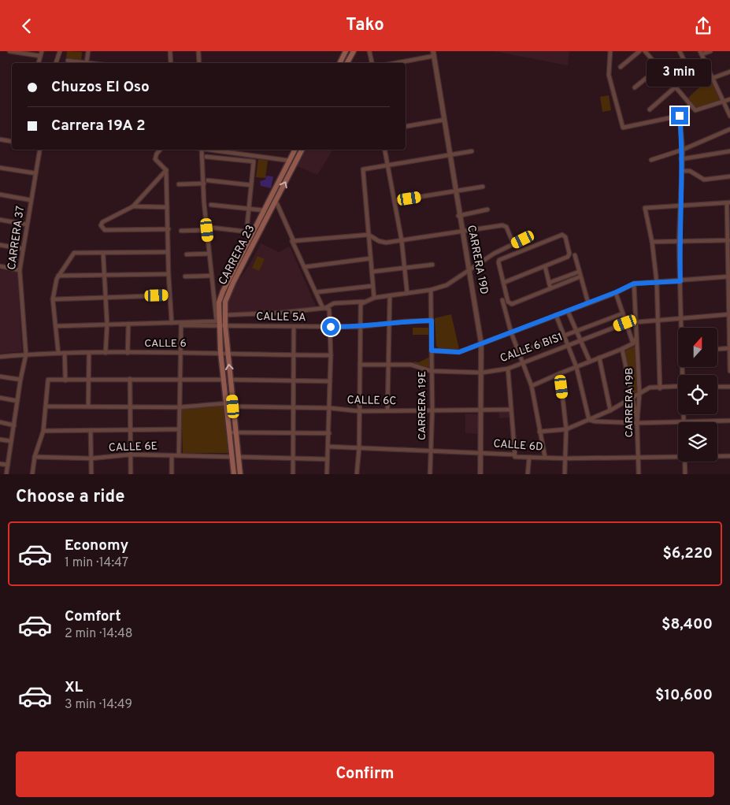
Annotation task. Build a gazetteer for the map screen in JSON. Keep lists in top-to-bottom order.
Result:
{
  "streets": {
    "main road": ["CARRERA 23"],
    "street": [
      "CARRERA 37",
      "CARRERA 19D",
      "CALLE 5A",
      "CALLE 6",
      "CALLE 6 BIS1",
      "CALLE 6C",
      "CARRERA 19B",
      "CARRERA 19E",
      "CALLE 6D",
      "CALLE 6E"
    ]
  },
  "crossings": [
    ["CARRERA 37", "CALLE 6"],
    ["CARRERA 23", "CALLE 5A"],
    ["CARRERA 23", "CALLE 6"],
    ["CARRERA 23", "CALLE 6C"],
    ["CARRERA 23", "CALLE 6E"],
    ["CARRERA 19D", "CALLE 6 BIS1"],
    ["CARRERA 19D", "CALLE 6C"],
    ["CARRERA 19D", "CALLE 6D"],
    ["CALLE 5A", "CARRERA 19E"],
    ["CALLE 6 BIS1", "CARRERA 19B"],
    ["CALLE 6 BIS1", "CARRERA 19E"],
    ["CALLE 6C", "CARRERA 19E"],
    ["CARRERA 19B", "CALLE 6D"],
    ["CARRERA 19E", "CALLE 6D"]
  ],
  "north": "top",
  "page": {
    "header": "Tako",
    "bubble": "3 min",
    "banner": ["Chuzos El Oso", "Carrera 19A 2"],
    "heading": "Choose a ride",
    "list": [
      {
        "name": "Economy",
        "note": "1 min · 14:47",
        "value": "$6,220"
      },
      {
        "name": "Comfort",
        "note": "2 min · 14:48",
        "value": "$8,400"
      },
      {
        "name": "XL",
        "note": "3 min · 14:49",
        "value": "$10,600"
      }
    ],
    "buttons": "Confirm"
  }
}
